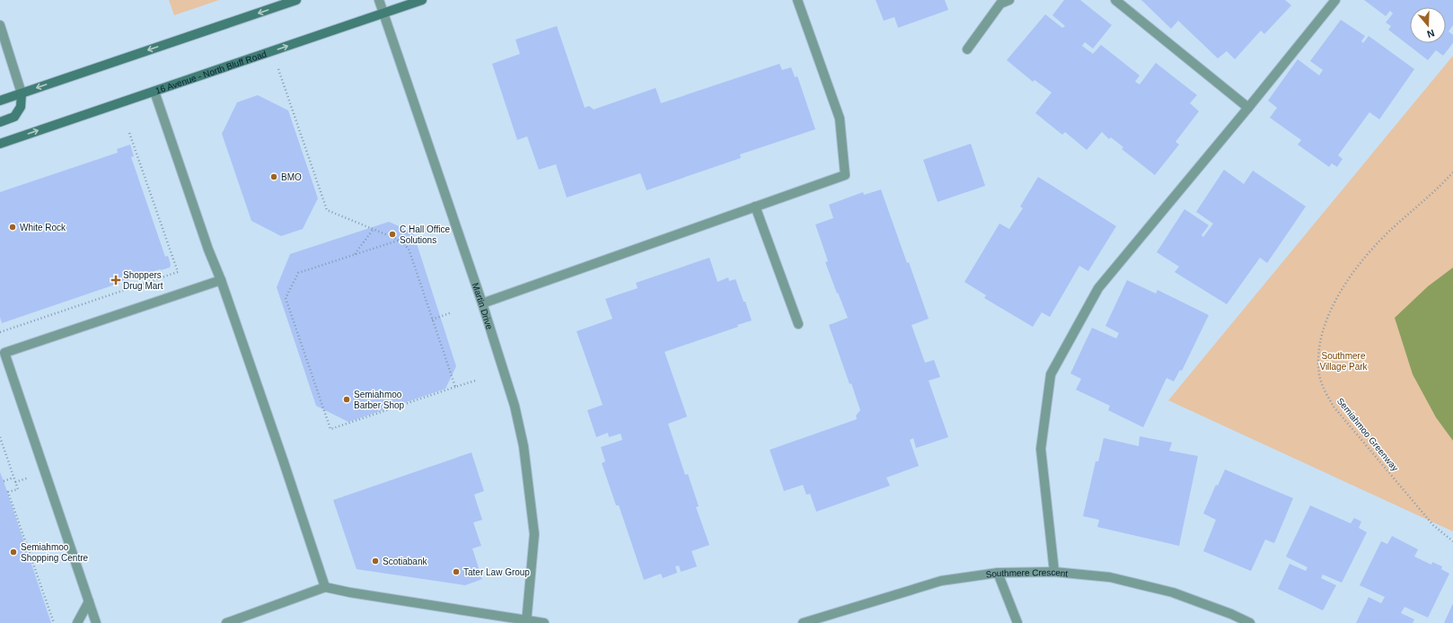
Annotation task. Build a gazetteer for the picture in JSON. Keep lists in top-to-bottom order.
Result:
{
  "streets": {
    "main road": ["16 Avenue - North Bluff Road"],
    "street": ["Martin Drive", "Southmere Crescent"],
    "path": ["Semiahmoo Greenway"]
  },
  "crossings": [
    ["16 Avenue - North Bluff Road", "Martin Drive"]
  ],
  "parks": ["Southmere Village Park"],
  "places": {
    "other": [
      "BMO",
      "White Rock",
      "C Hall Office Solutions",
      "Semiahmoo Barber Shop",
      "Semiahmoo Shopping Centre",
      "Scotiabank",
      "Tater Law Group"
    ],
    "health": ["Shoppers Drug Mart"]
  },
  "north": "bottom"
}
